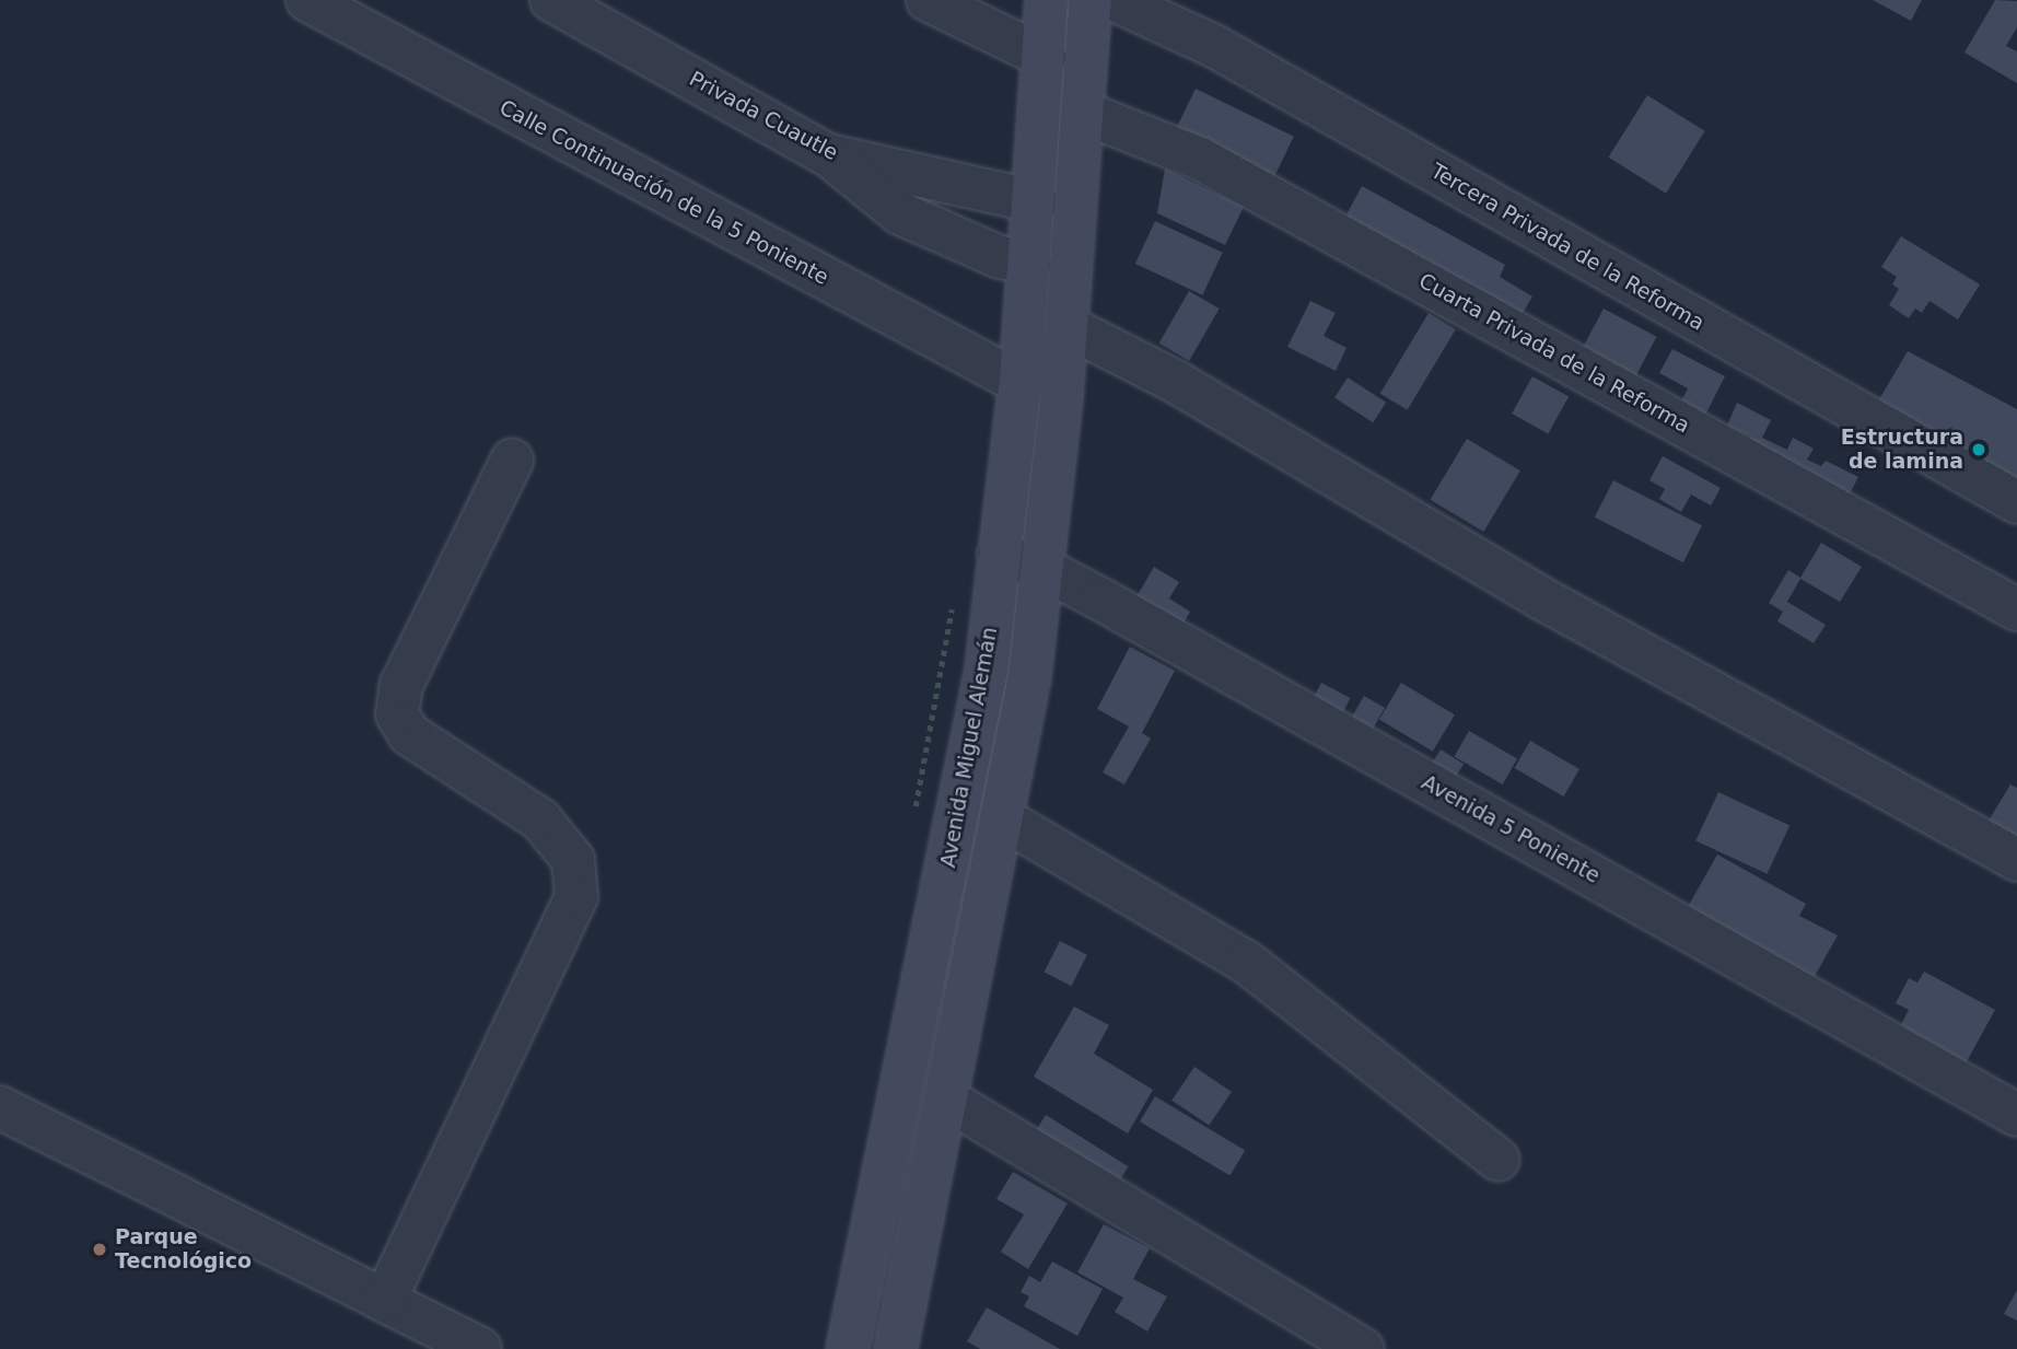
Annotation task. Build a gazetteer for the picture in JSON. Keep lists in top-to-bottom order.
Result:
{
  "streets": {
    "main road": ["Avenida Miguel Alemán"],
    "street": [
      "Privada Cuautle",
      "Calle Continuación de la 5 Poniente",
      "Tercera Privada de la Reforma",
      "Cuarta Privada de la Reforma",
      "Avenida 5 Poniente"
    ]
  },
  "crossings": [
    ["Privada Cuautle", "Avenida Miguel Alemán"],
    ["Calle Continuación de la 5 Poniente", "Avenida Miguel Alemán"],
    ["Avenida Miguel Alemán", "Avenida 5 Poniente"]
  ],
  "places": ["Estructura de lamina", "Parque Tecnológico"]
}
